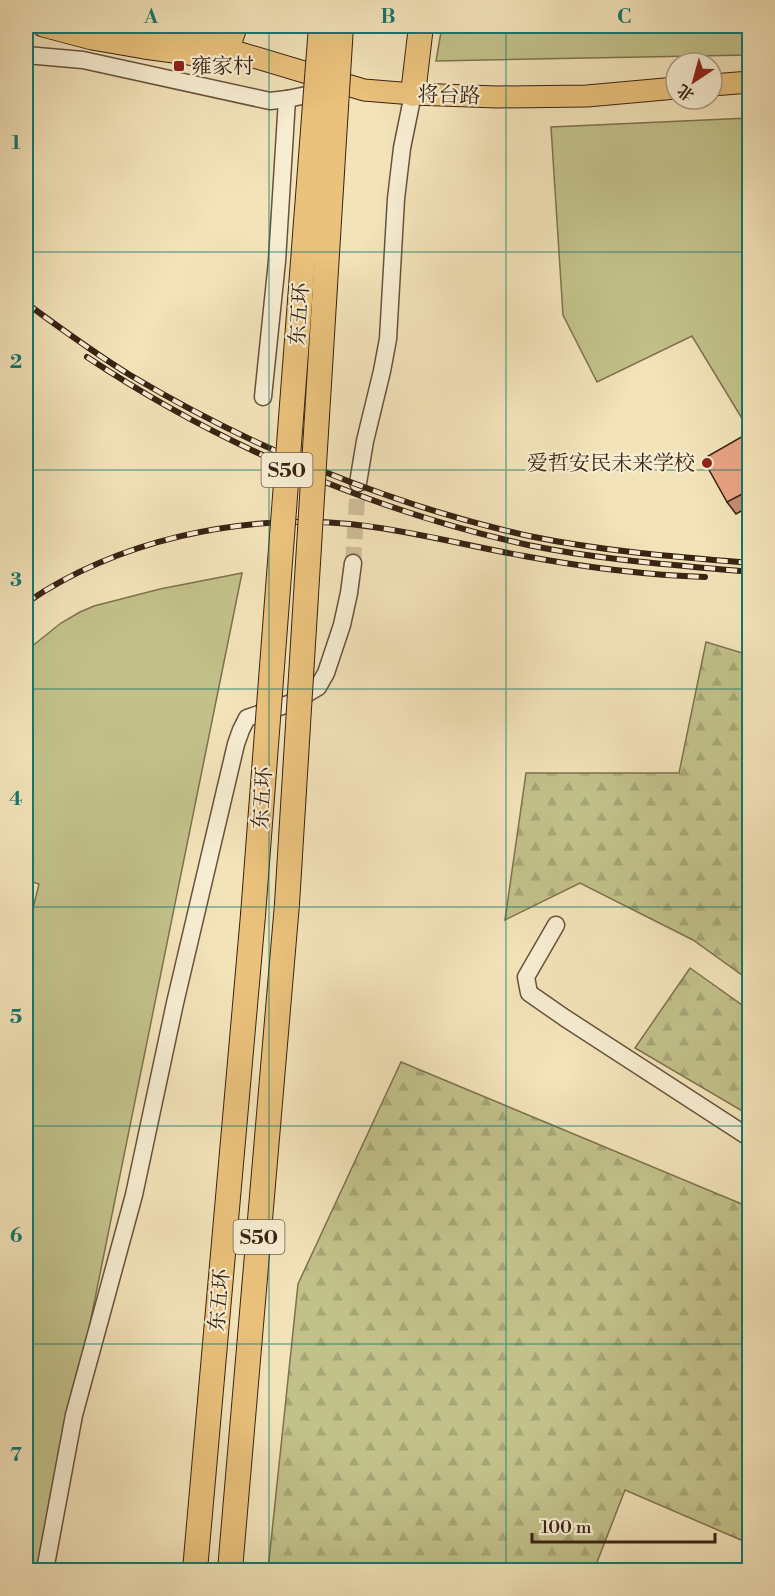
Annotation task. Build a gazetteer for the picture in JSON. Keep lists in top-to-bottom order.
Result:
{
  "streets": {
    "highway": ["东五环", "S50"],
    "main road": ["将台路"]
  },
  "places": {
    "transit": ["雍家村"],
    "other": ["爱哲安民未来学校"]
  },
  "scale_bar": "100 m",
  "north": "bottom left",
  "grid": {
    "columns": ["A", "B", "C"],
    "rows": [
      "1",
      "2",
      "3",
      "4",
      "5",
      "6",
      "7"
    ]
  }
}
